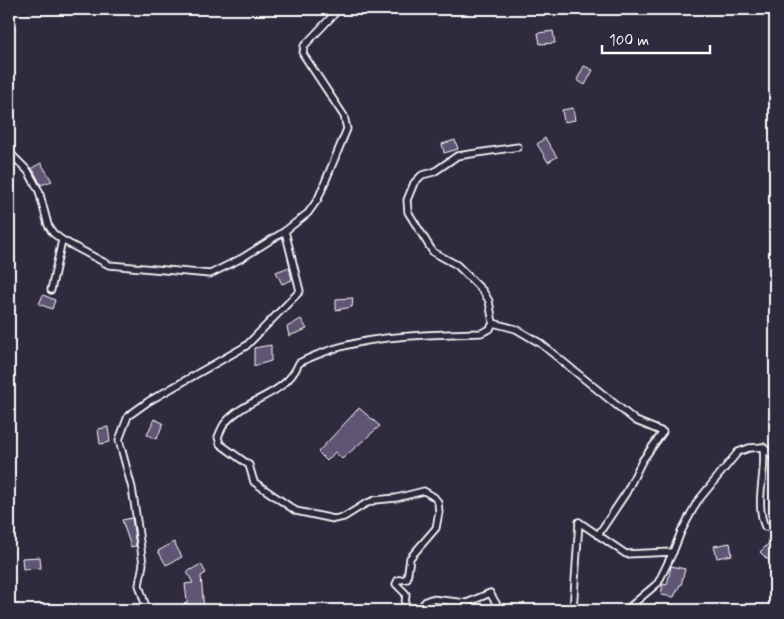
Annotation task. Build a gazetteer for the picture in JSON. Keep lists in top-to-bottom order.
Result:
{
  "scale_bar": "100 m"
}
